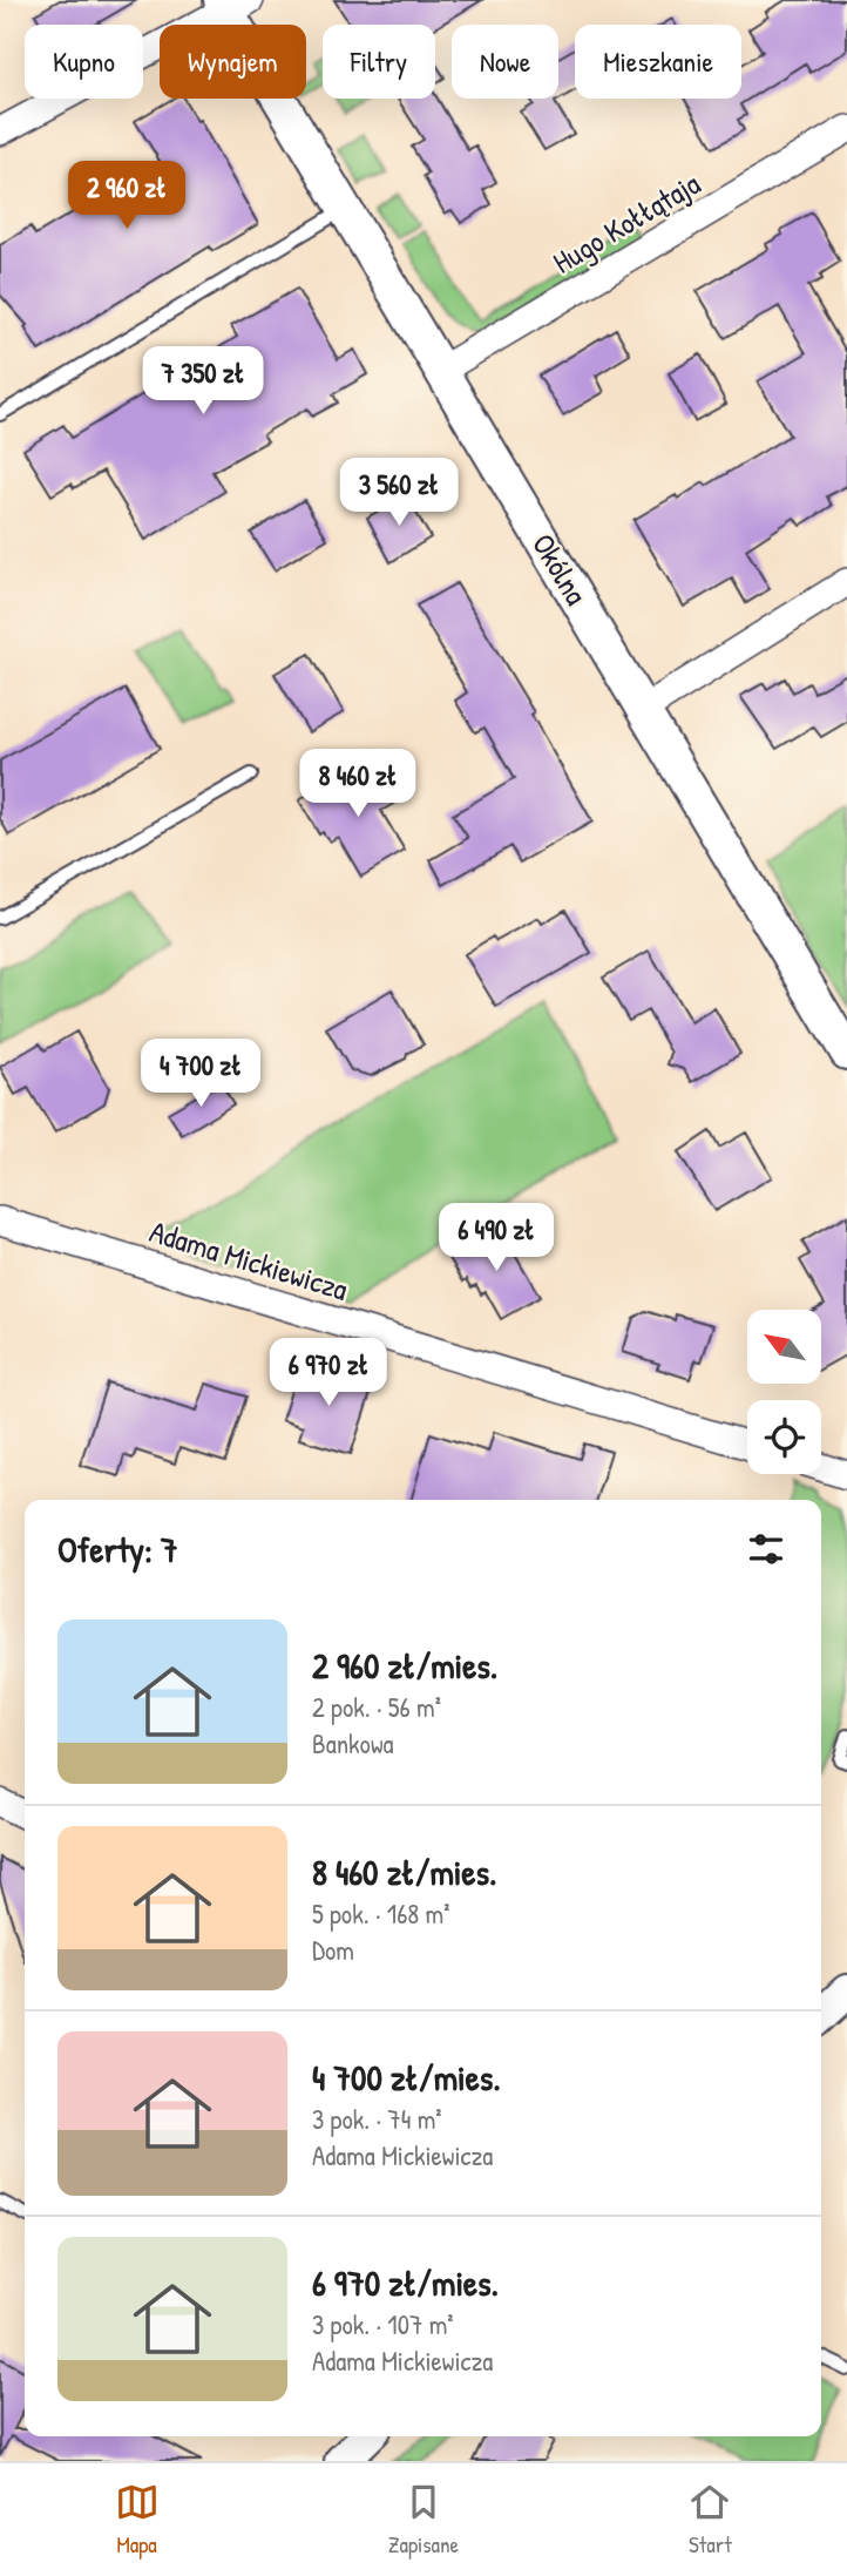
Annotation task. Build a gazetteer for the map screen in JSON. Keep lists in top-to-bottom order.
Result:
{
  "streets": {
    "street": ["Hugo Kołłątaja", "Okólna", "Adama Mickiewicza"]
  },
  "crossings": [
    ["Hugo Kołłątaja", "Okólna"]
  ],
  "north": "top left",
  "page": {
    "chip": [
      "Kupno",
      "Wynajem",
      "Filtry",
      "Nowe",
      "Mieszkanie"
    ],
    "price": [
      "2 960 zł",
      "7 350 zł",
      "3 560 zł",
      "8 460 zł",
      "4 700 zł",
      "6 490 zł",
      "6 970 zł"
    ],
    "heading": "Oferty: 7",
    "list": [
      {
        "name": "2 960 zł/mies.",
        "note": "2 pok. · 56 m² · Bankowa"
      },
      {
        "name": "8 460 zł/mies.",
        "note": "5 pok. · 168 m² · Dom"
      },
      {
        "name": "4 700 zł/mies.",
        "note": "3 pok. · 74 m² · Adama Mickiewicza"
      },
      {
        "name": "6 970 zł/mies.",
        "note": "3 pok. · 107 m² · Adama Mickiewicza"
      }
    ],
    "tabs": ["Mapa", "Zapisane", "Start"]
  }
}
